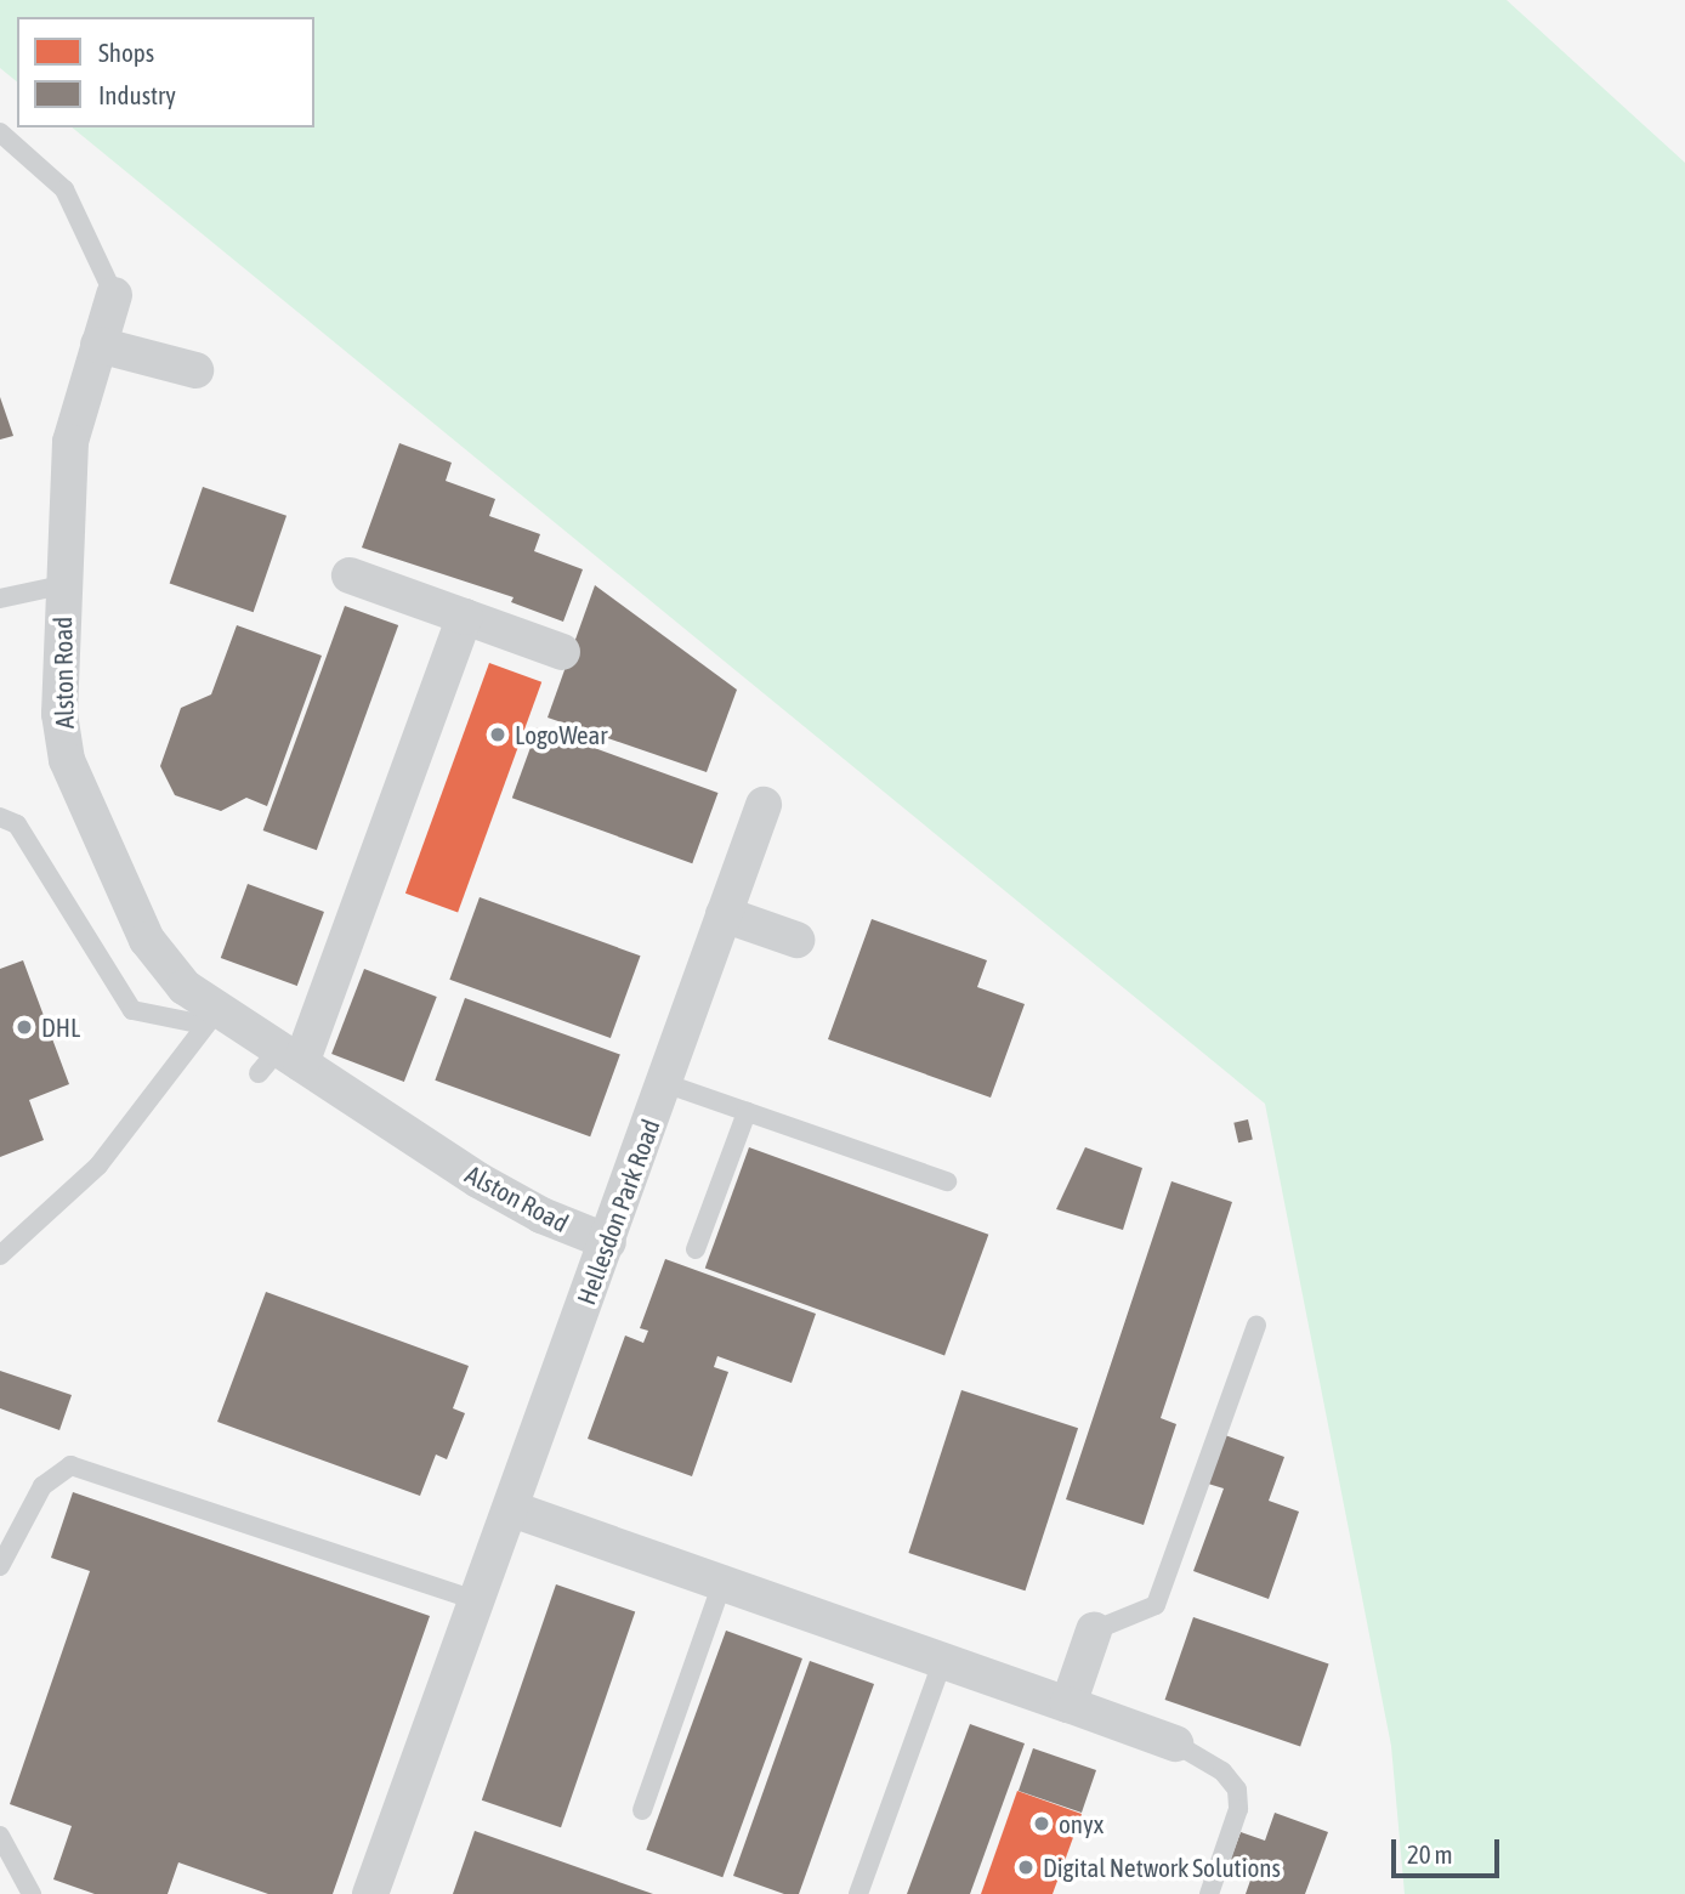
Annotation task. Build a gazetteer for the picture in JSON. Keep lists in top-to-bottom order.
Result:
{
  "streets": {
    "street": ["Alston Road", "Hellesdon Park Road"]
  },
  "crossings": [
    ["Alston Road", "Hellesdon Park Road"]
  ],
  "places": [
    "LogoWear",
    "DHL",
    "onyx",
    "Digital Network Solutions"
  ],
  "legend": ["Shops", "Industry"],
  "scale_bar": "20 m"
}
